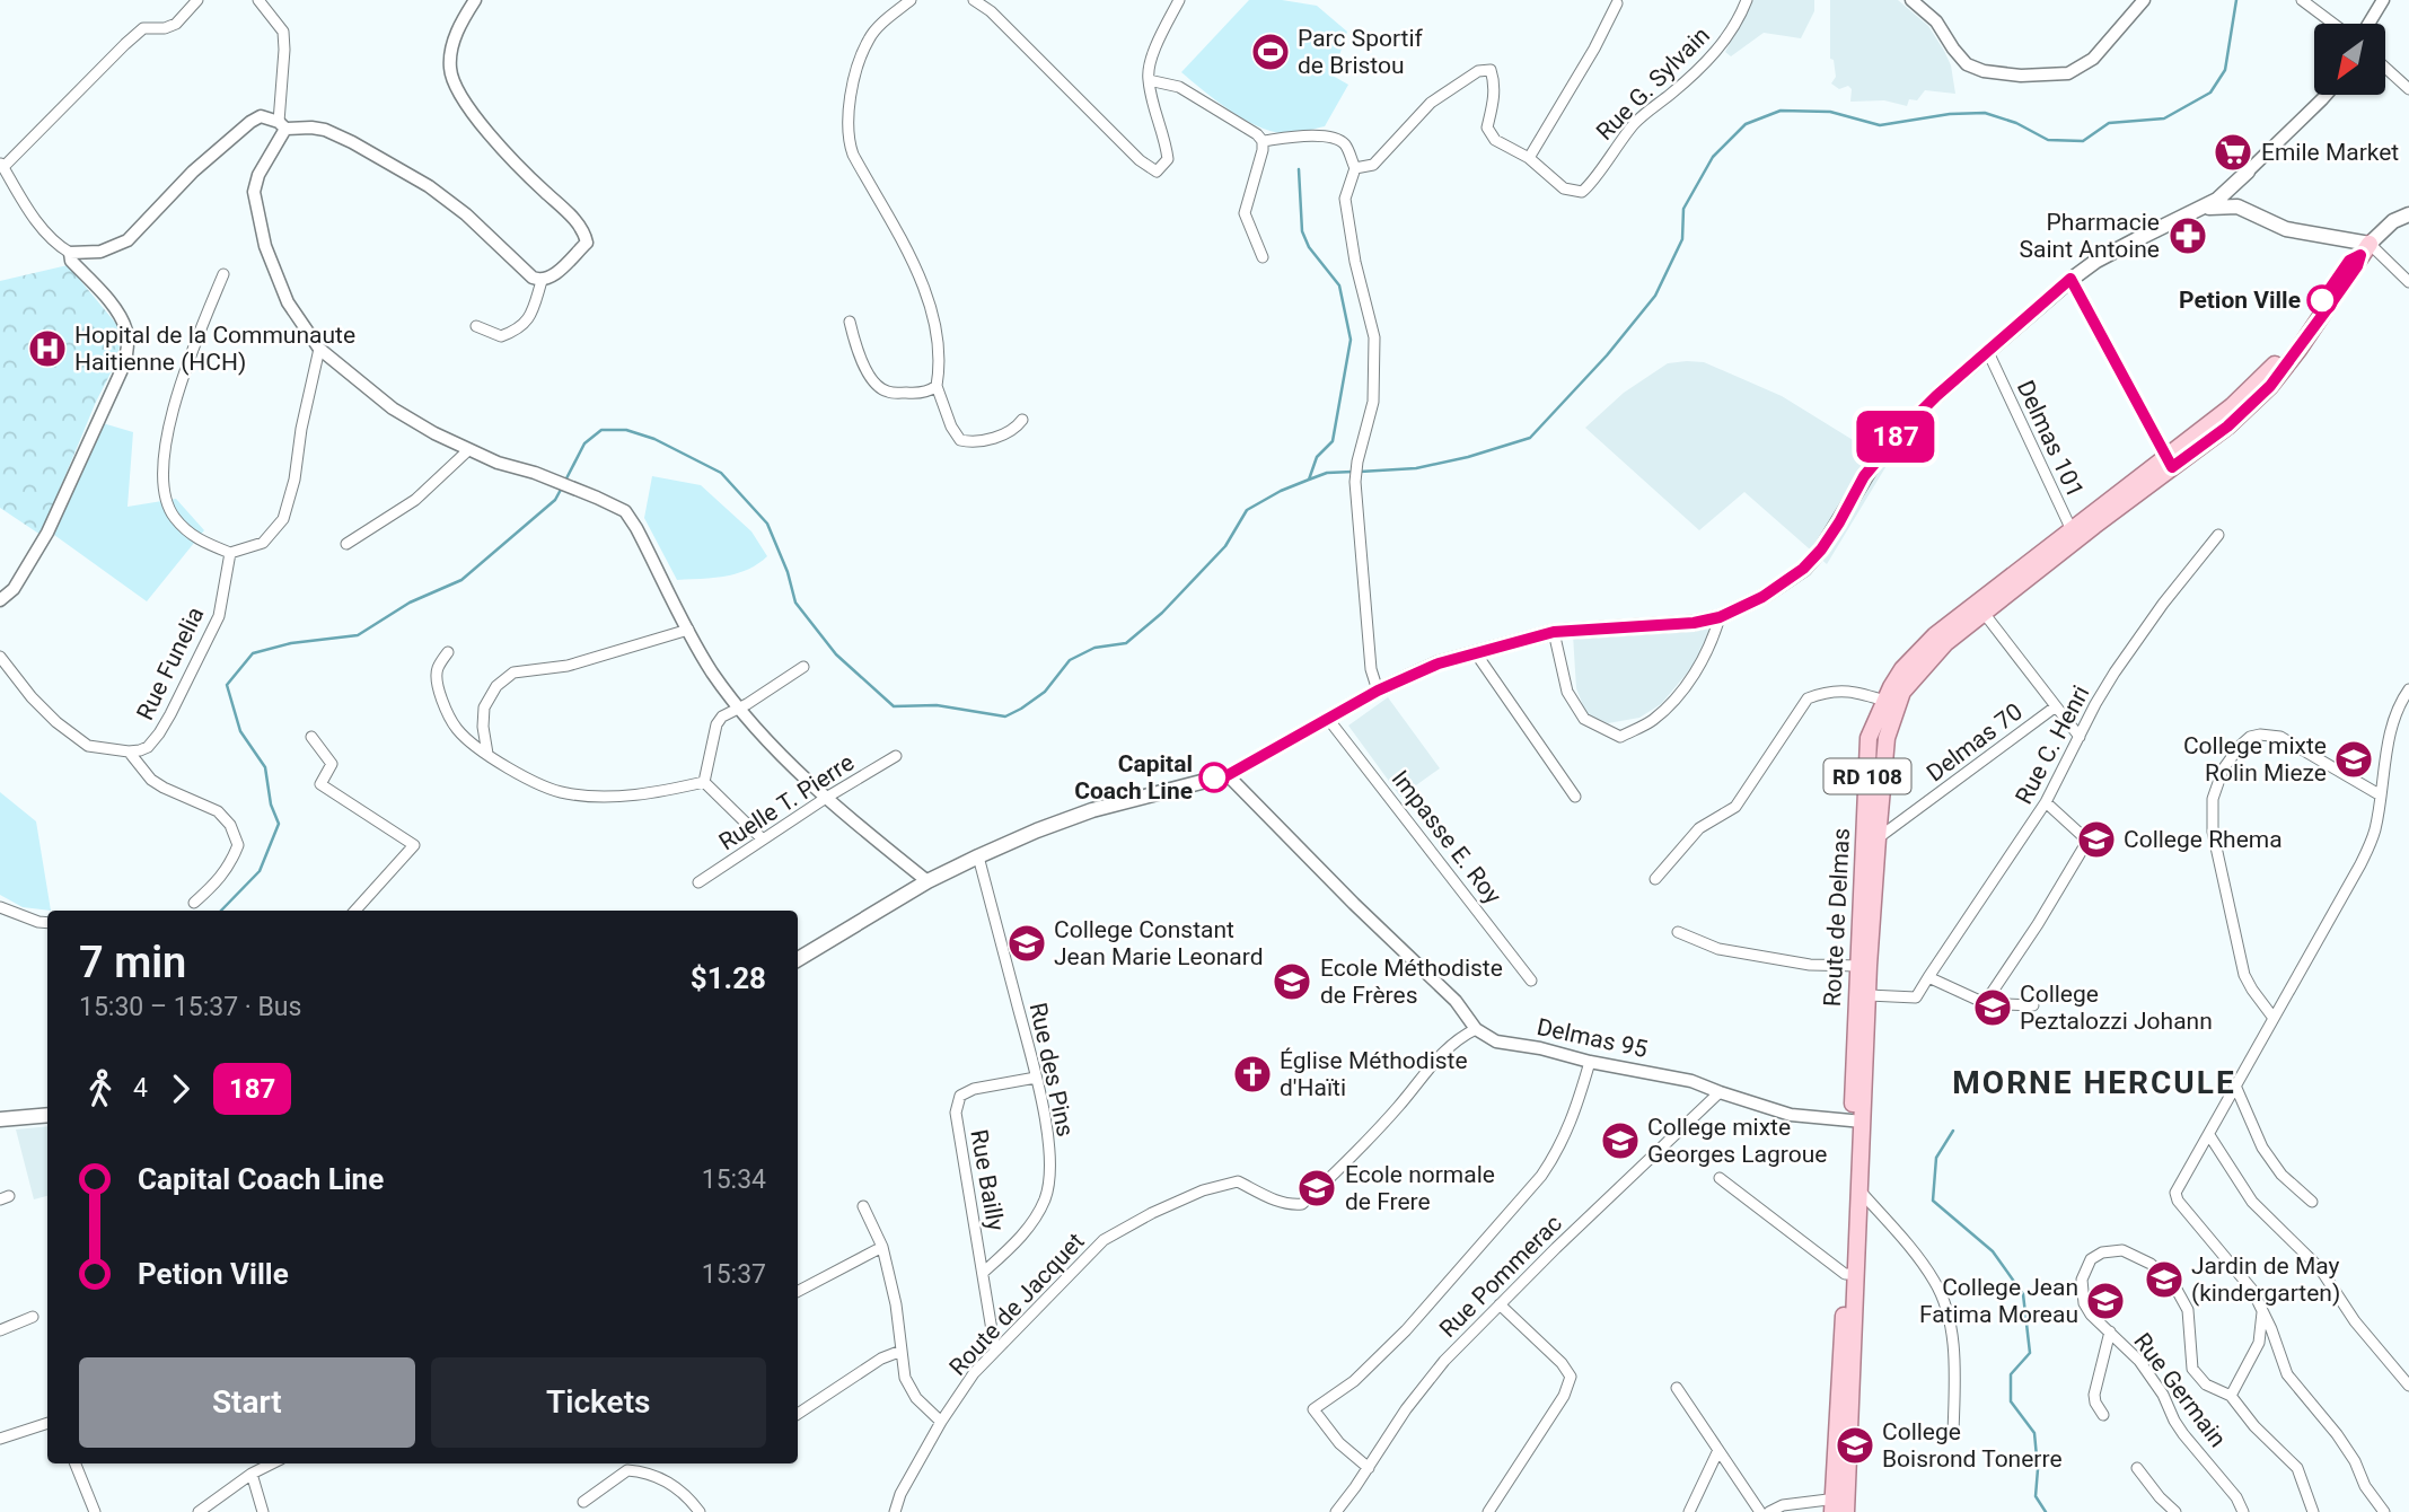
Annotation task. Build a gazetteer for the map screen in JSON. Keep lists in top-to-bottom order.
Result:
{
  "streets": {
    "main road": ["RD 108", "Route de Delmas"],
    "street": [
      "Rue G. Sylvain",
      "Delmas 101",
      "Rue Funelia",
      "Delmas 70",
      "Rue C. Henri",
      "Ruelle T. Pierre",
      "Impasse E. Roy",
      "Delmas 95",
      "Rue des Pins",
      "Rue Bailly",
      "Rue Pommerac",
      "Route de Jacquet",
      "Rue Germain"
    ]
  },
  "crossings": [
    ["Delmas 101", "Route de Delmas"],
    ["Delmas 70", "Route de Delmas"],
    ["Route de Delmas", "Delmas 95"],
    ["Delmas 95", "Rue Pommerac"],
    ["Delmas 95", "Route de Jacquet"],
    ["Rue des Pins", "Rue Bailly"],
    ["Rue Bailly", "Route de Jacquet"]
  ],
  "districts": ["MORNE HERCULE"],
  "places": {
    "sports": ["Parc Sportif de Bristou"],
    "supermarket": ["Emile Market"],
    "pharmacy": ["Pharmacie Saint Antoine"],
    "other": ["Petion Ville", "Capital Coach Line"],
    "hospital": ["Hopital de la Communaute Haitienne (HCH)"],
    "school or university": [
      "College mixte Rolin Mieze",
      "College Rhema",
      "College Constant Jean Marie Leonard",
      "Ecole Méthodiste de Frères",
      "College Peztalozzi Johann",
      "College mixte Georges Lagroue",
      "Ecole normale de Frere",
      "Jardin de May (kindergarten)",
      "College Jean Fatima Moreau",
      "College Boisrond Tonerre"
    ],
    "church": ["Église Méthodiste d'Haïti"]
  },
  "lines": ["bus line 187"],
  "north": "bottom left",
  "page": {
    "on_map": "187",
    "heading": ["7 min", "15:30 – 15:37 · Bus", "$1.28"],
    "legs": ["4", "187"],
    "list": [
      {
        "name": "Capital Coach Line",
        "value": "15:34"
      },
      {
        "name": "Petion Ville",
        "value": "15:37"
      }
    ],
    "buttons": ["Start", "Tickets"]
  }
}
